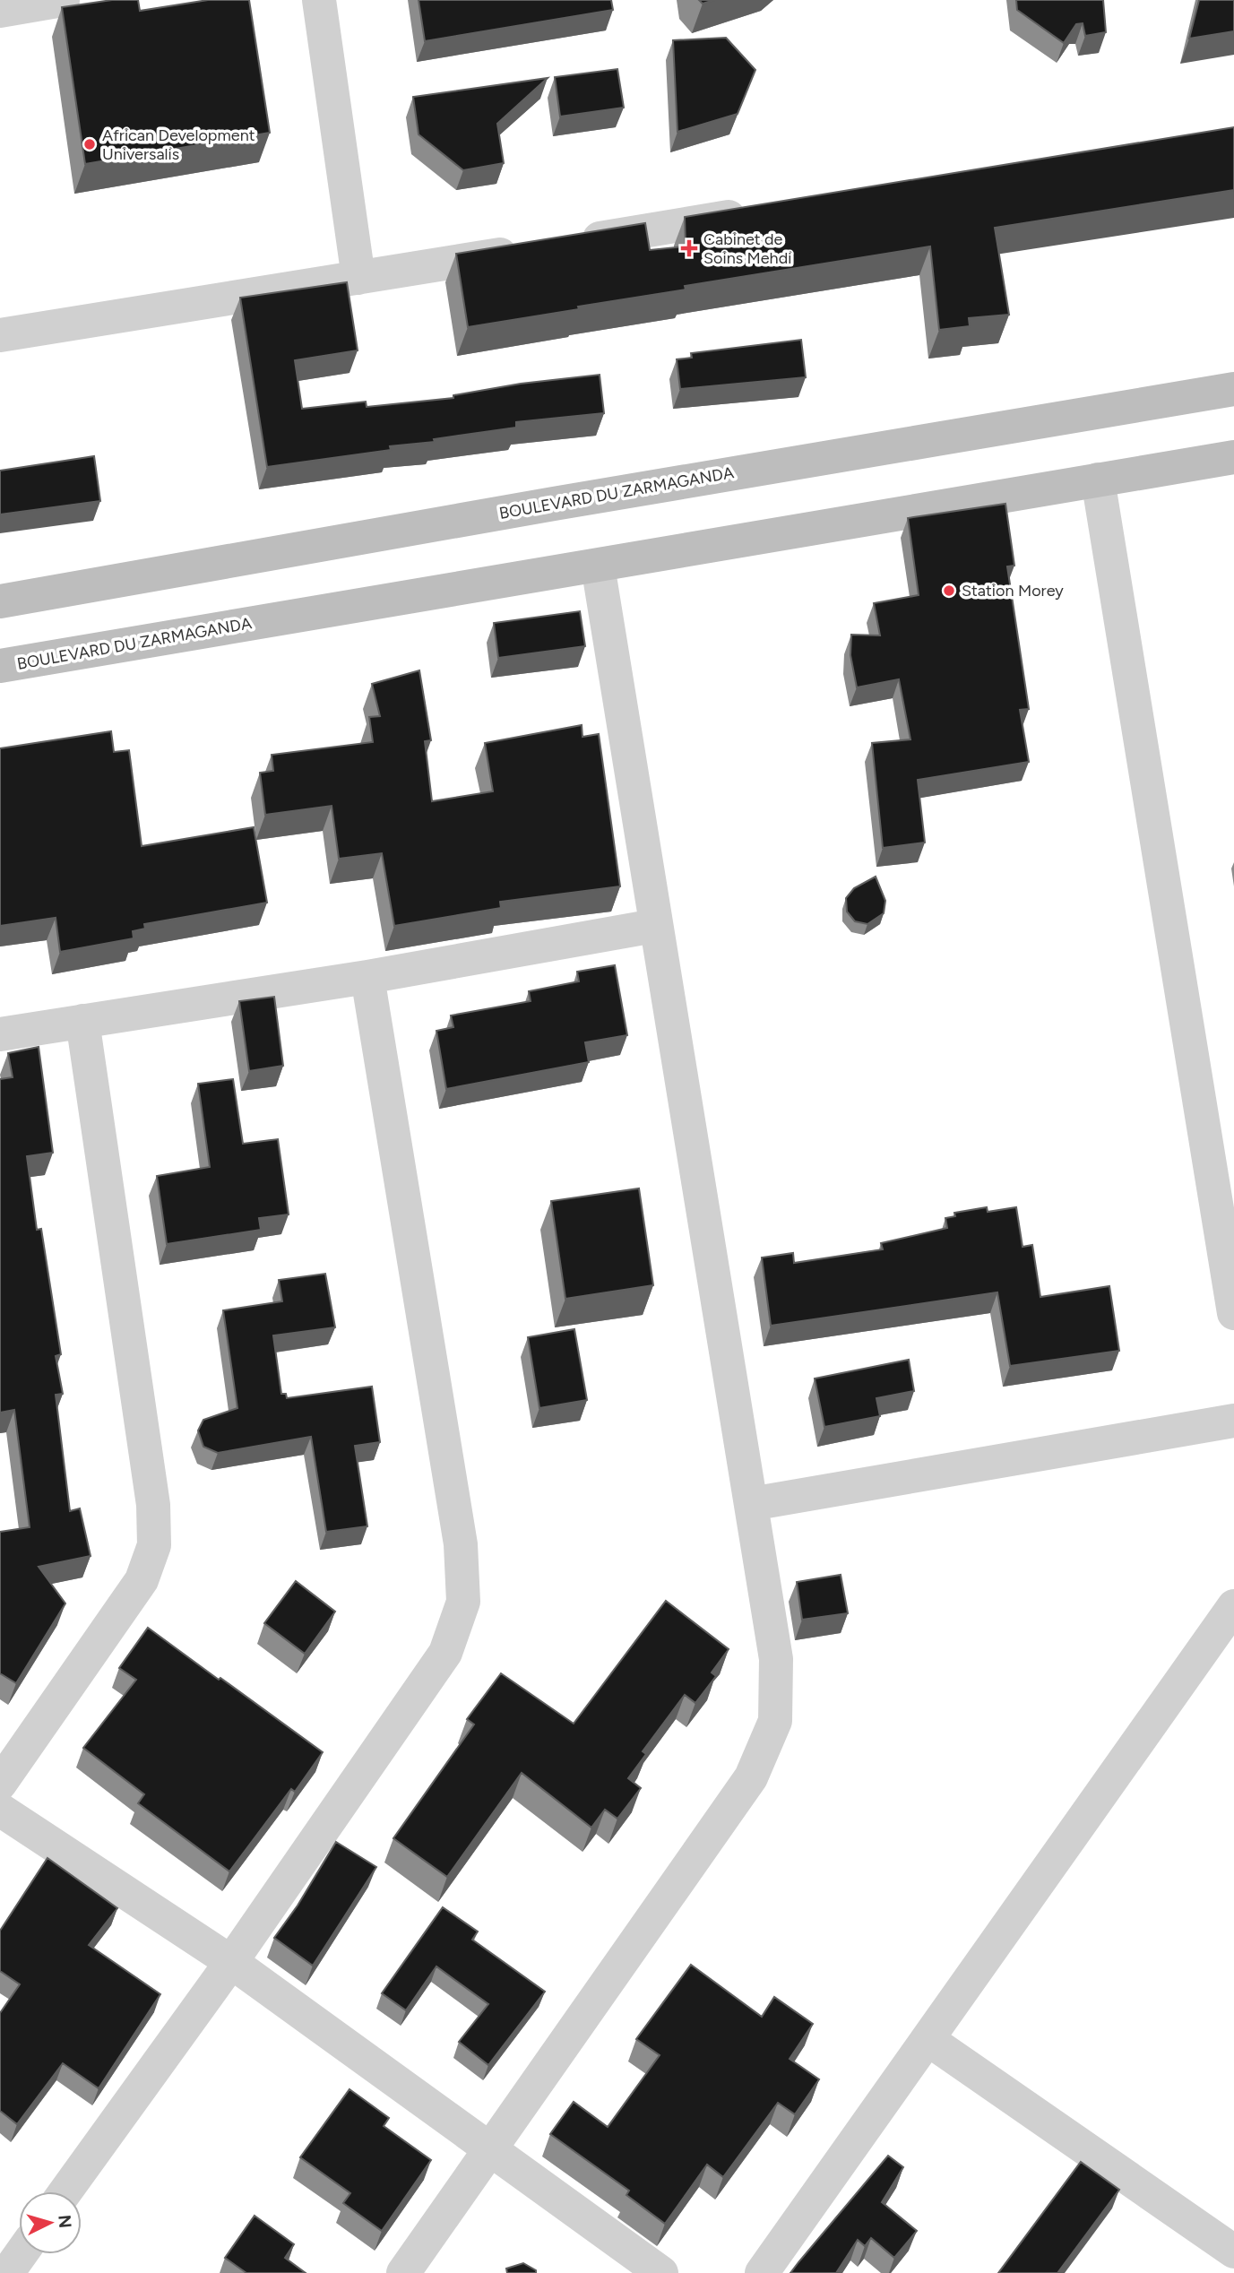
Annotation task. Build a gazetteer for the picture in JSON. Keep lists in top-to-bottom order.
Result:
{
  "streets": {
    "main road": ["BOULEVARD DU ZARMAGANDA"]
  },
  "places": {
    "other": ["African Development Universalis", "Station Morey"],
    "health": ["Cabinet de Soins Mehdi"]
  },
  "north": "right"
}
